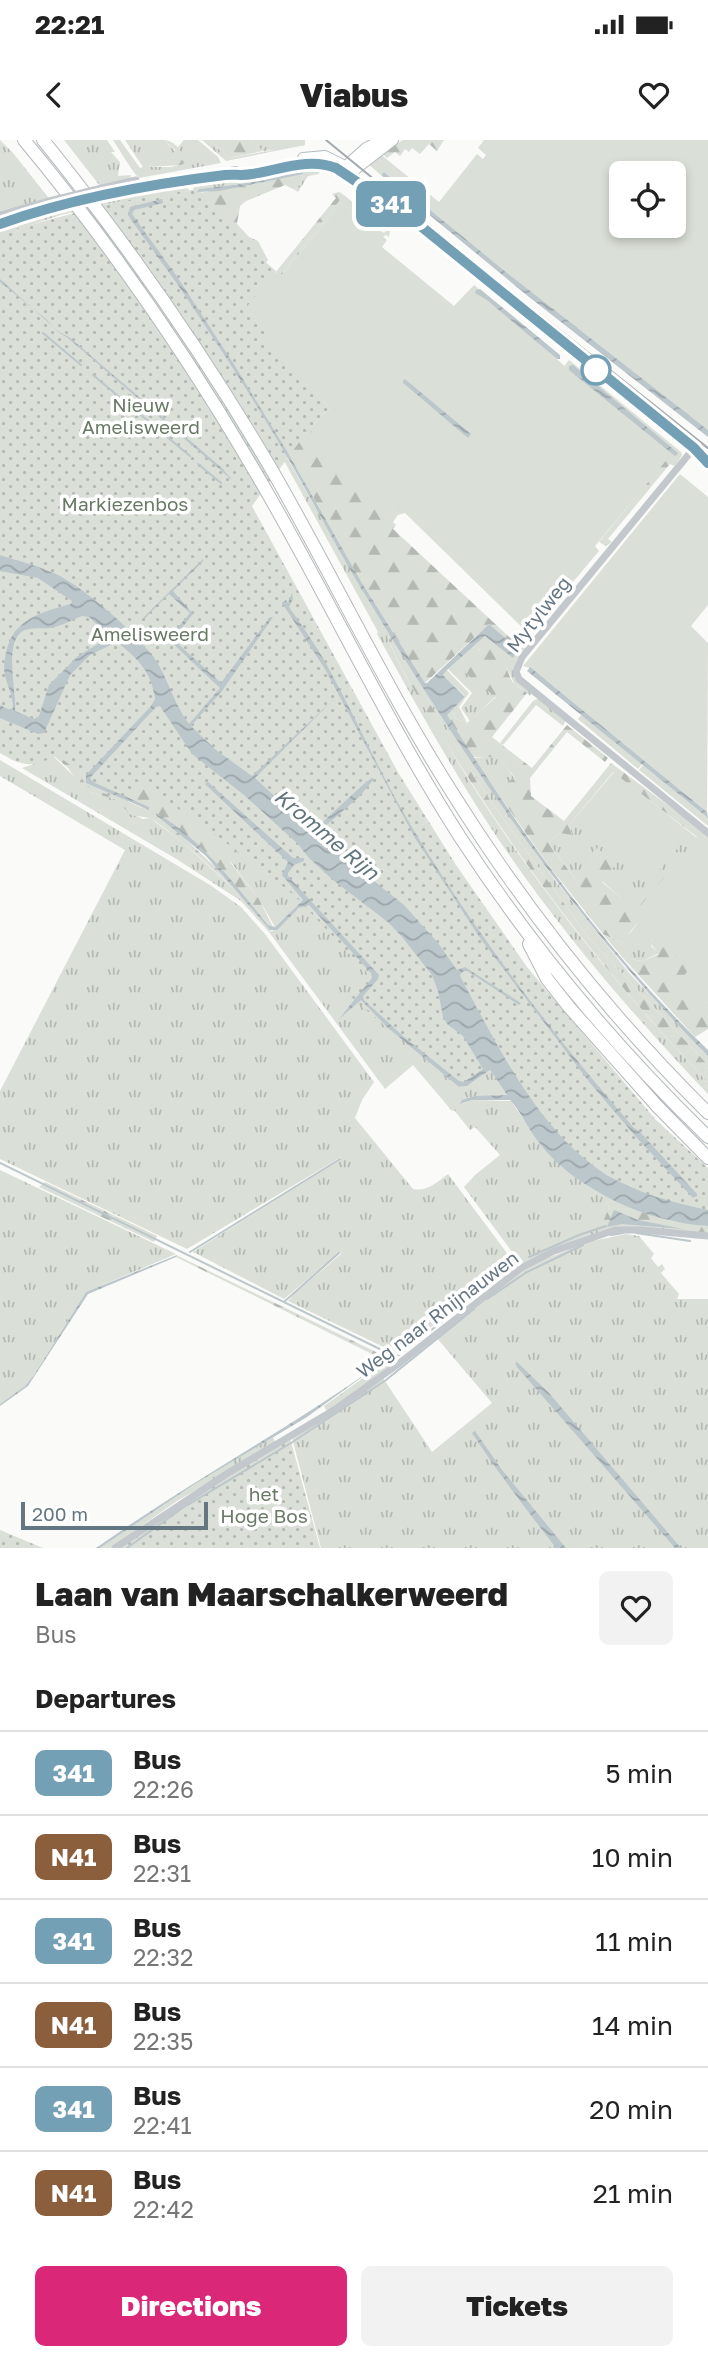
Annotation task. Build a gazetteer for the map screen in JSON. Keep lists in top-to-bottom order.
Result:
{
  "streets": {
    "street": ["Mytylweg", "Weg naar Rhijnauwen"]
  },
  "water": ["Kromme Rijn"],
  "parks": [
    "Nieuw Amelisweerd",
    "Markiezenbos",
    "Amelisweerd",
    "het Hoge Bos"
  ],
  "lines": ["bus line 341"],
  "scale_bar": "200 m",
  "page": {
    "status": "22:21",
    "header": "Viabus",
    "on_map": "341",
    "scale": "200 m",
    "heading": [
      ["Laan van Maarschalkerweerd", "Bus"],
      "Departures"
    ],
    "list": [
      {
        "mark": "341",
        "name": "Bus",
        "note": "22:26",
        "value": "5 min"
      },
      {
        "mark": "N41",
        "name": "Bus",
        "note": "22:31",
        "value": "10 min"
      },
      {
        "mark": "341",
        "name": "Bus",
        "note": "22:32",
        "value": "11 min"
      },
      {
        "mark": "N41",
        "name": "Bus",
        "note": "22:35",
        "value": "14 min"
      },
      {
        "mark": "341",
        "name": "Bus",
        "note": "22:41",
        "value": "20 min"
      },
      {
        "mark": "N41",
        "name": "Bus",
        "note": "22:42",
        "value": "21 min"
      }
    ],
    "buttons": ["Directions", "Tickets"]
  }
}
